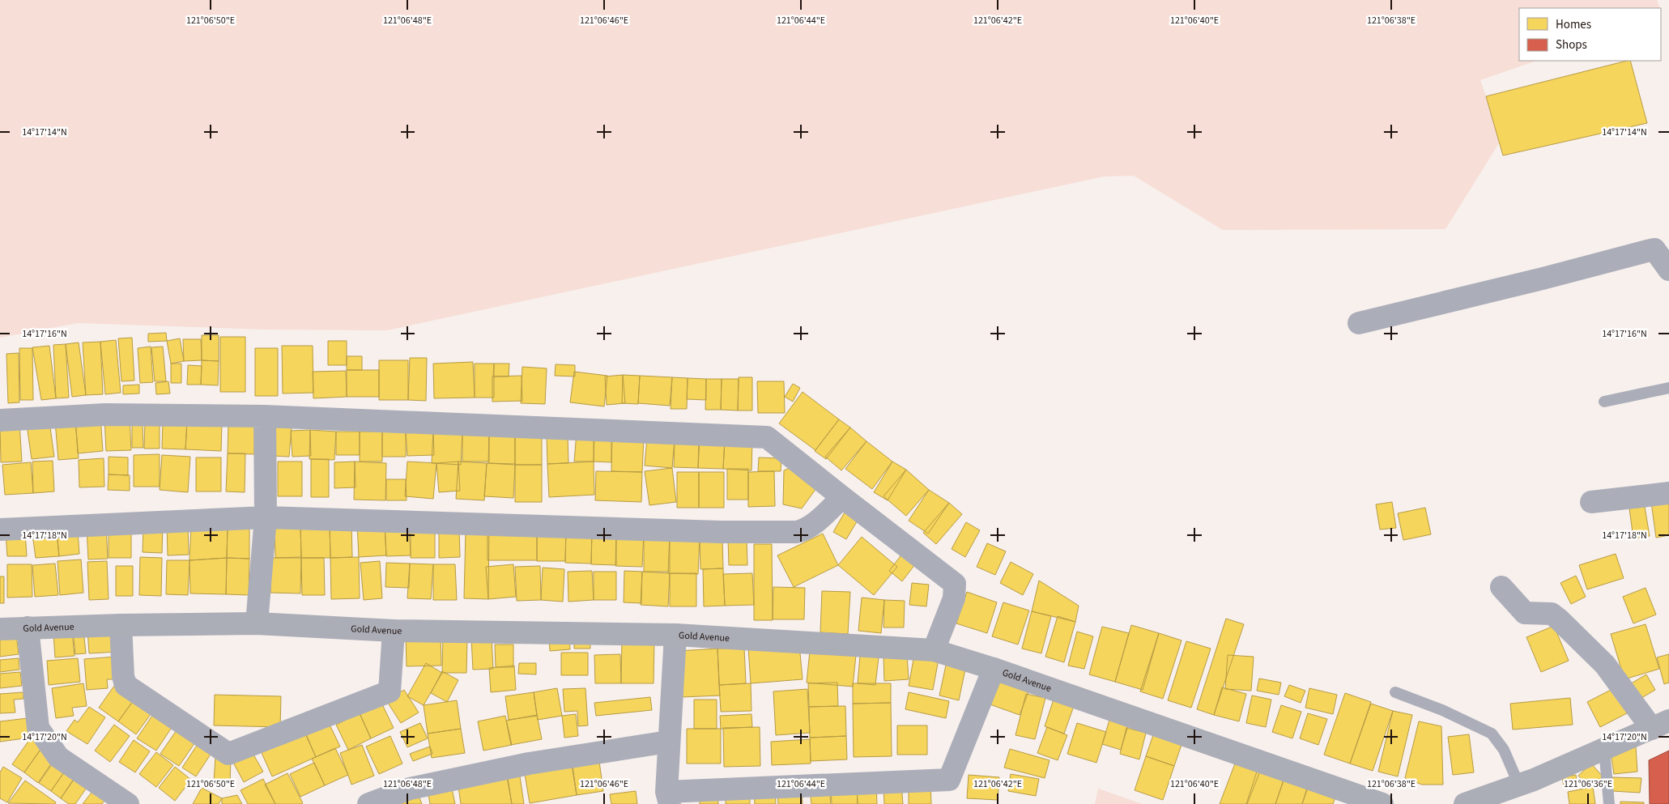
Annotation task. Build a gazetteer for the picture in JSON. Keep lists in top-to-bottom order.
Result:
{
  "streets": {
    "street": ["Gold Avenue"]
  },
  "legend": ["Homes", "Shops"],
  "coordinates": [
    "121°06'50\"E",
    "121°06'48\"E",
    "121°06'46\"E",
    "121°06'44\"E",
    "121°06'42\"E",
    "121°06'40\"E",
    "121°06'38\"E",
    "14°17'14\"N",
    "14°17'16\"N",
    "14°17'18\"N",
    "14°17'20\"N",
    "121°06'36\"E"
  ]
}
